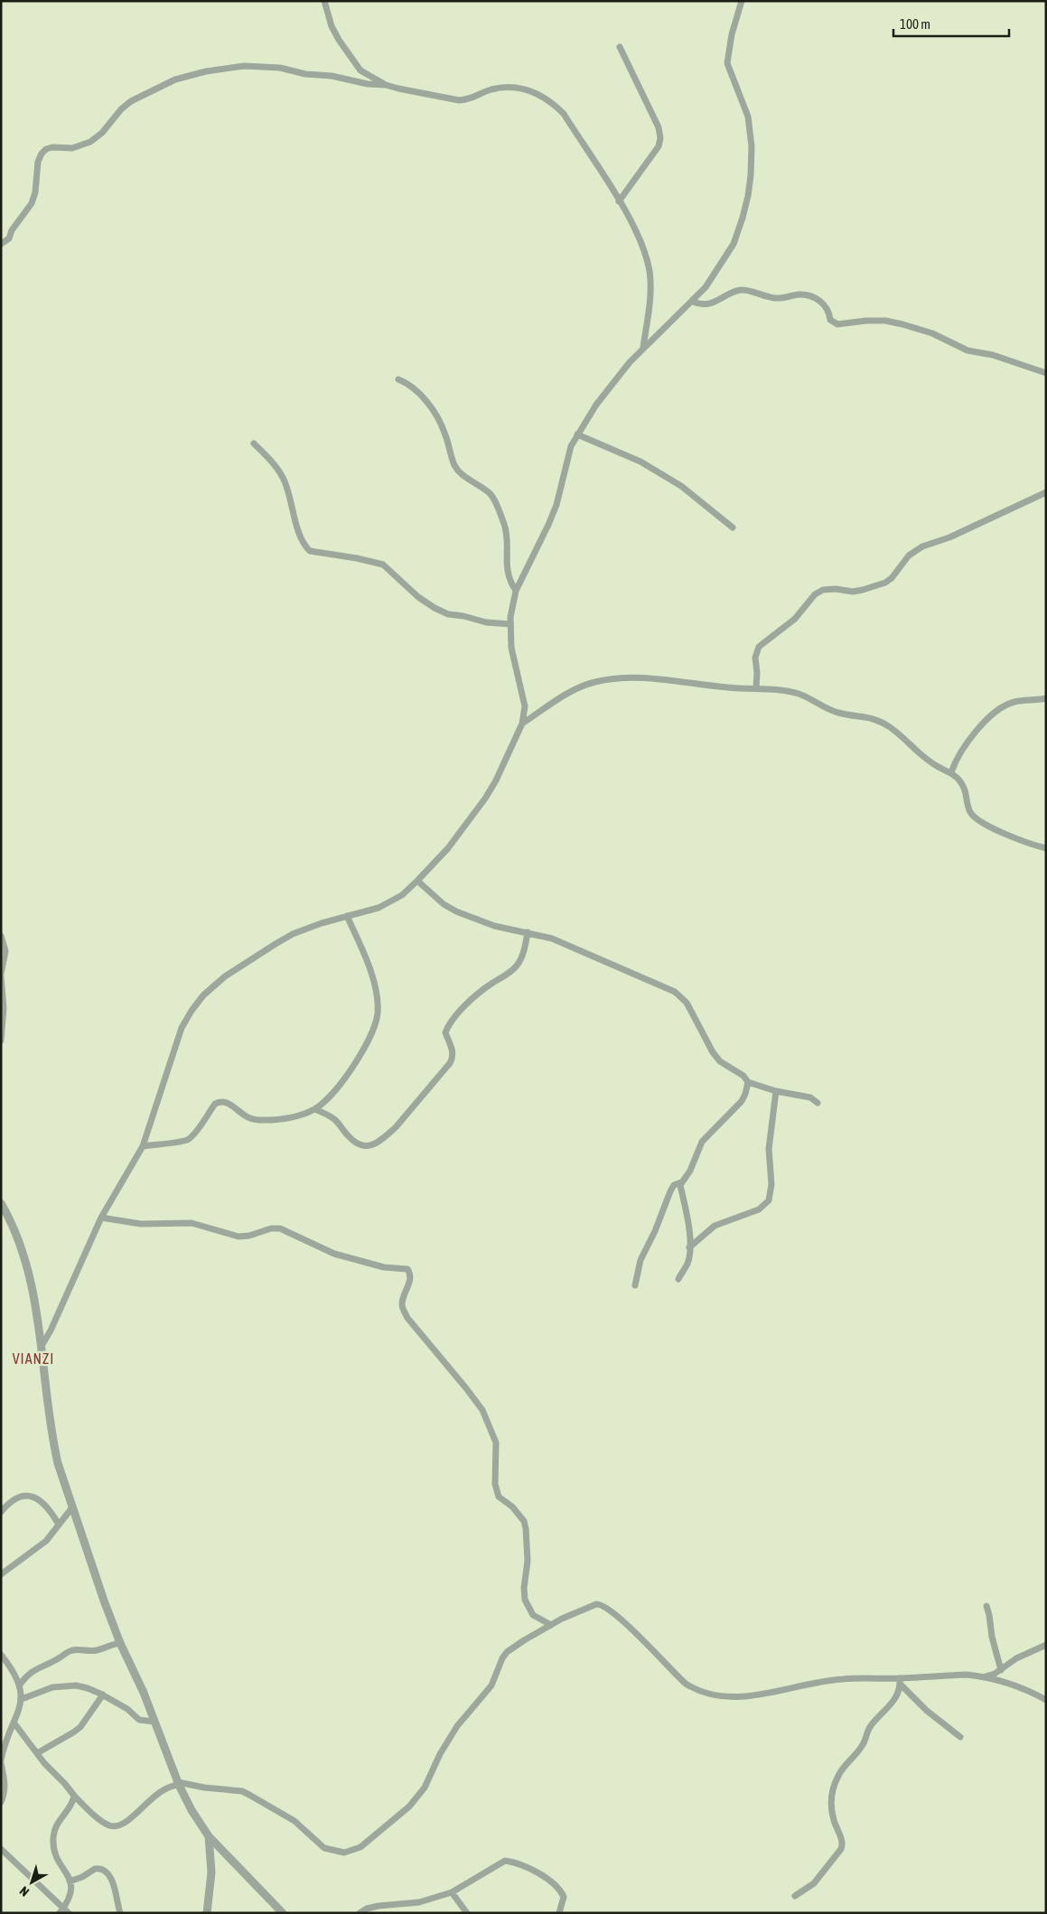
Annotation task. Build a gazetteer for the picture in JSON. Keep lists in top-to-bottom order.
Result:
{
  "districts": ["VIANZI"],
  "scale_bar": "100 m",
  "north": "bottom left"
}
